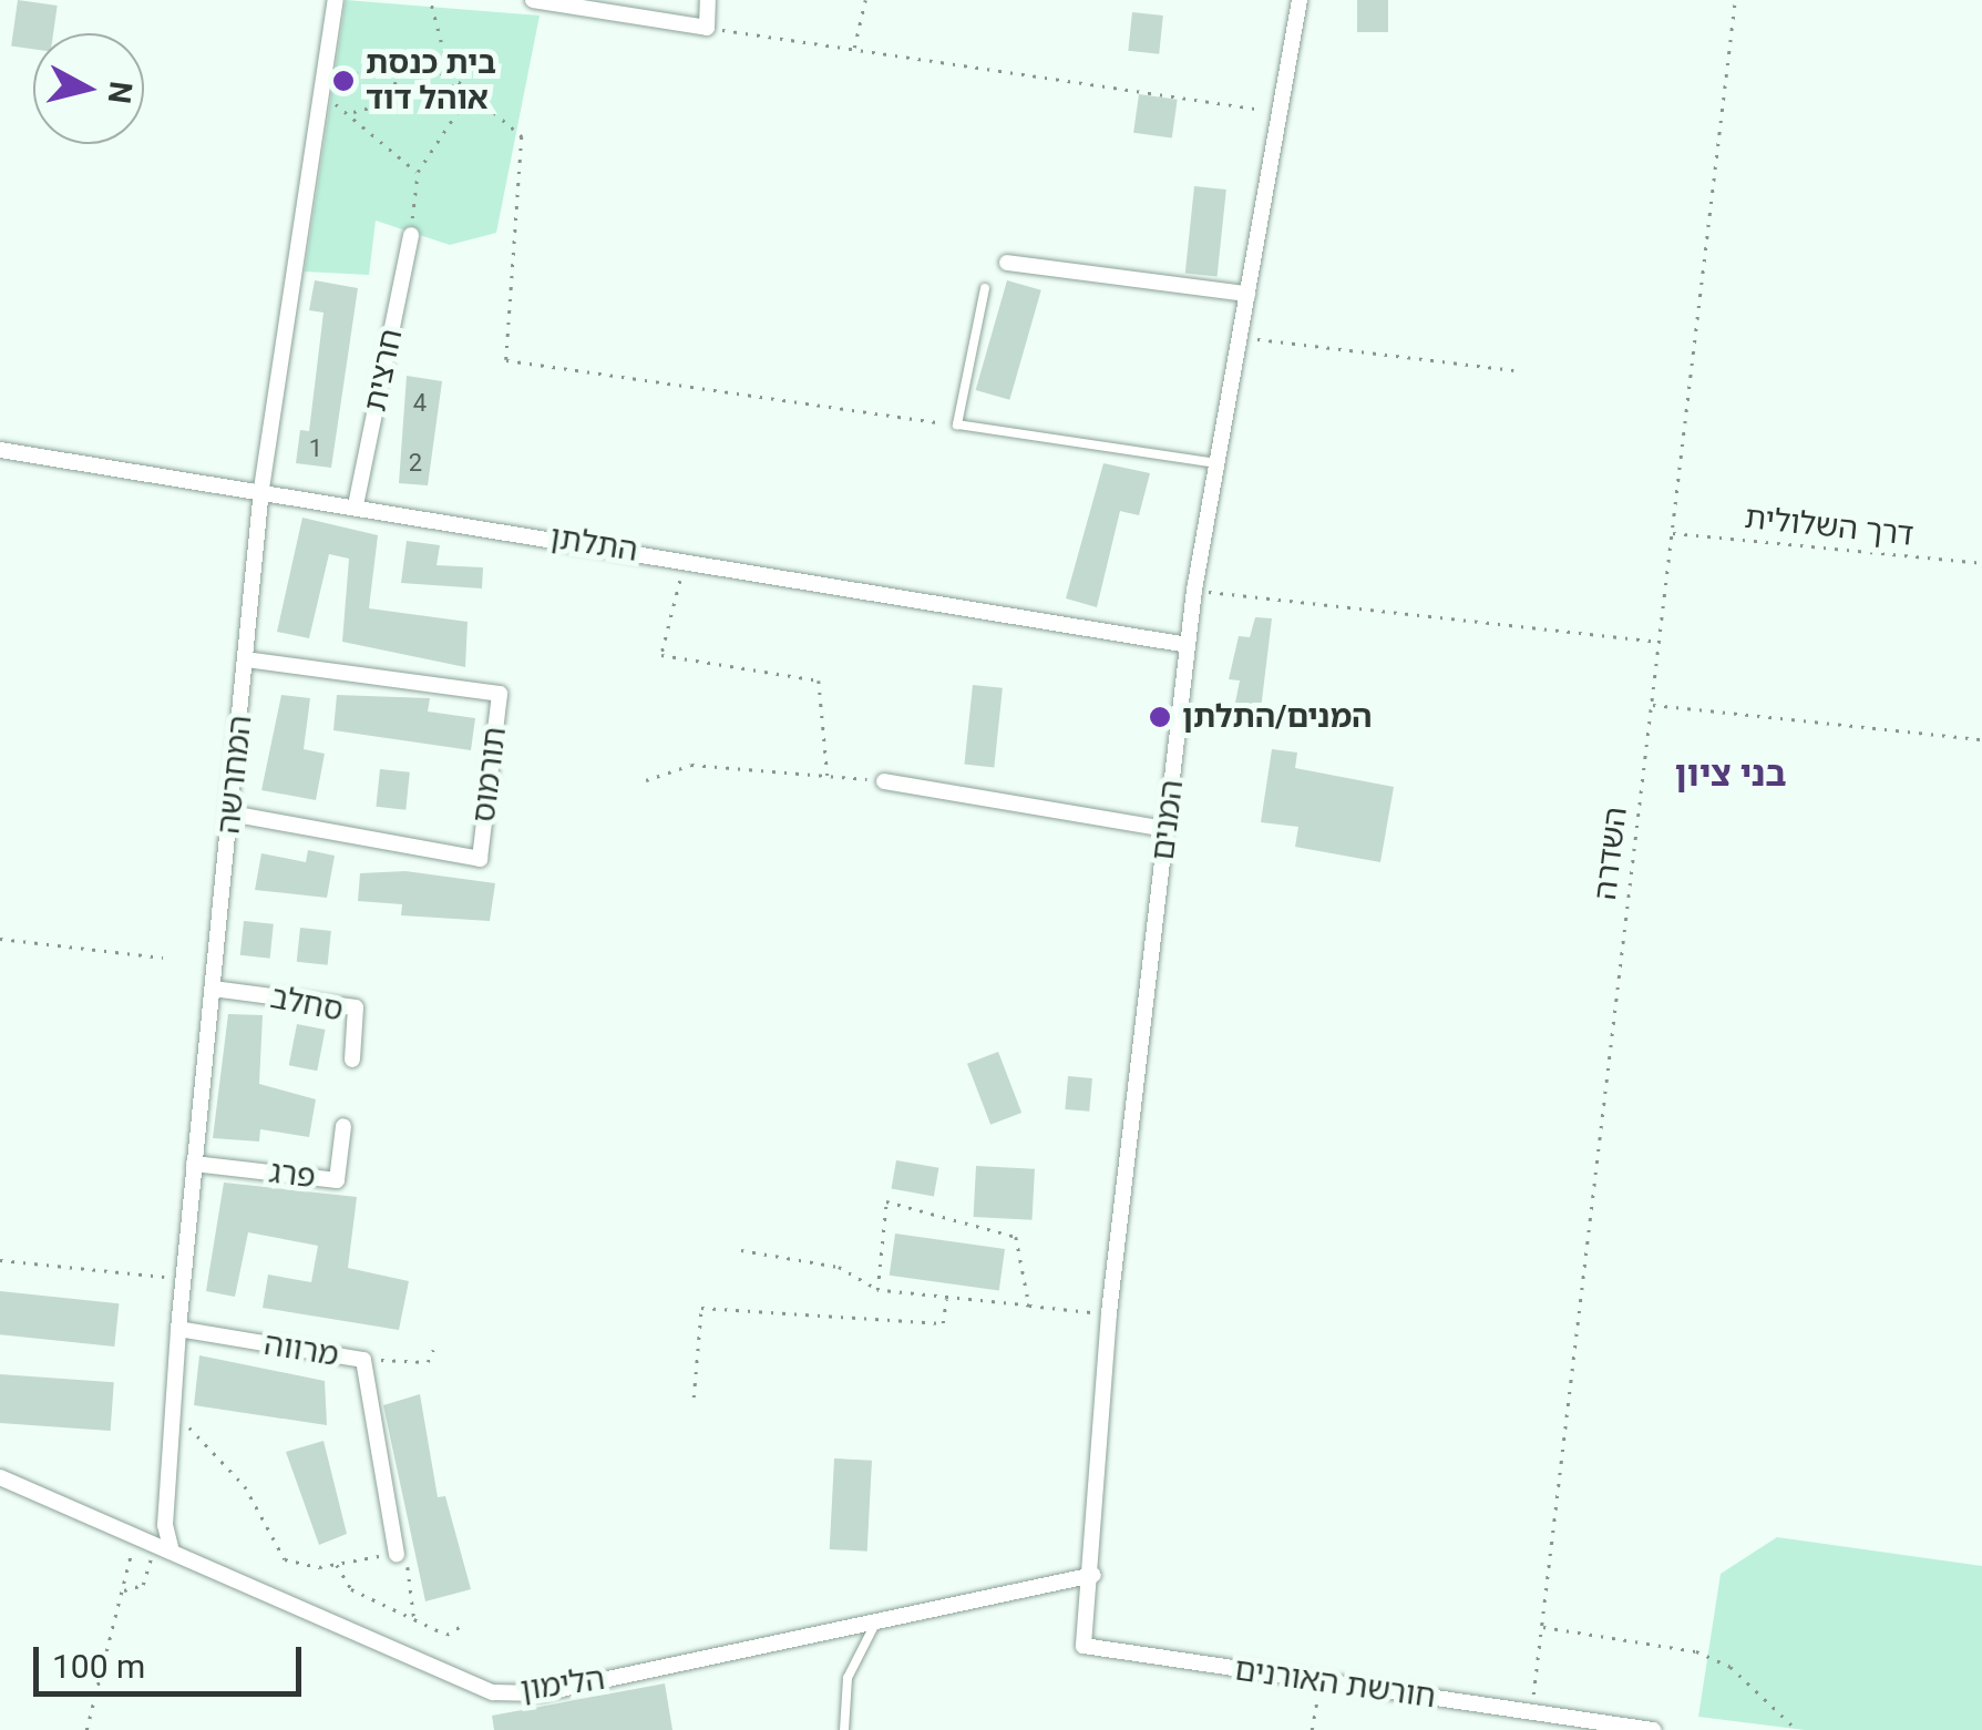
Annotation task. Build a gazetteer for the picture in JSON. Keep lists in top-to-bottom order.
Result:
{
  "streets": {
    "street": [
      "חרצית",
      "התלתן",
      "המחרשה",
      "תורמוס",
      "המנים",
      "סחלב",
      "פרג",
      "מרווה",
      "חורשת האורנים",
      "הלימון"
    ],
    "path": ["דרך השלולית", "השדרה"]
  },
  "crossings": [
    ["חרצית", "התלתן"],
    ["דרך השלולית", "השדרה"],
    ["התלתן", "המחרשה"],
    ["התלתן", "המנים"],
    ["המחרשה", "תורמוס"],
    ["המחרשה", "סחלב"],
    ["המחרשה", "פרג"],
    ["המחרשה", "מרווה"],
    ["המחרשה", "הלימון"],
    ["המנים", "חורשת האורנים"],
    ["המנים", "הלימון"],
    ["השדרה", "חורשת האורנים"]
  ],
  "districts": ["בני ציון"],
  "places": ["בית כנסת אוהל דוד", "המנים/התלתן"],
  "house_numbers": ["4", "1", "2"],
  "scale_bar": "100 m",
  "north": "right"
}
